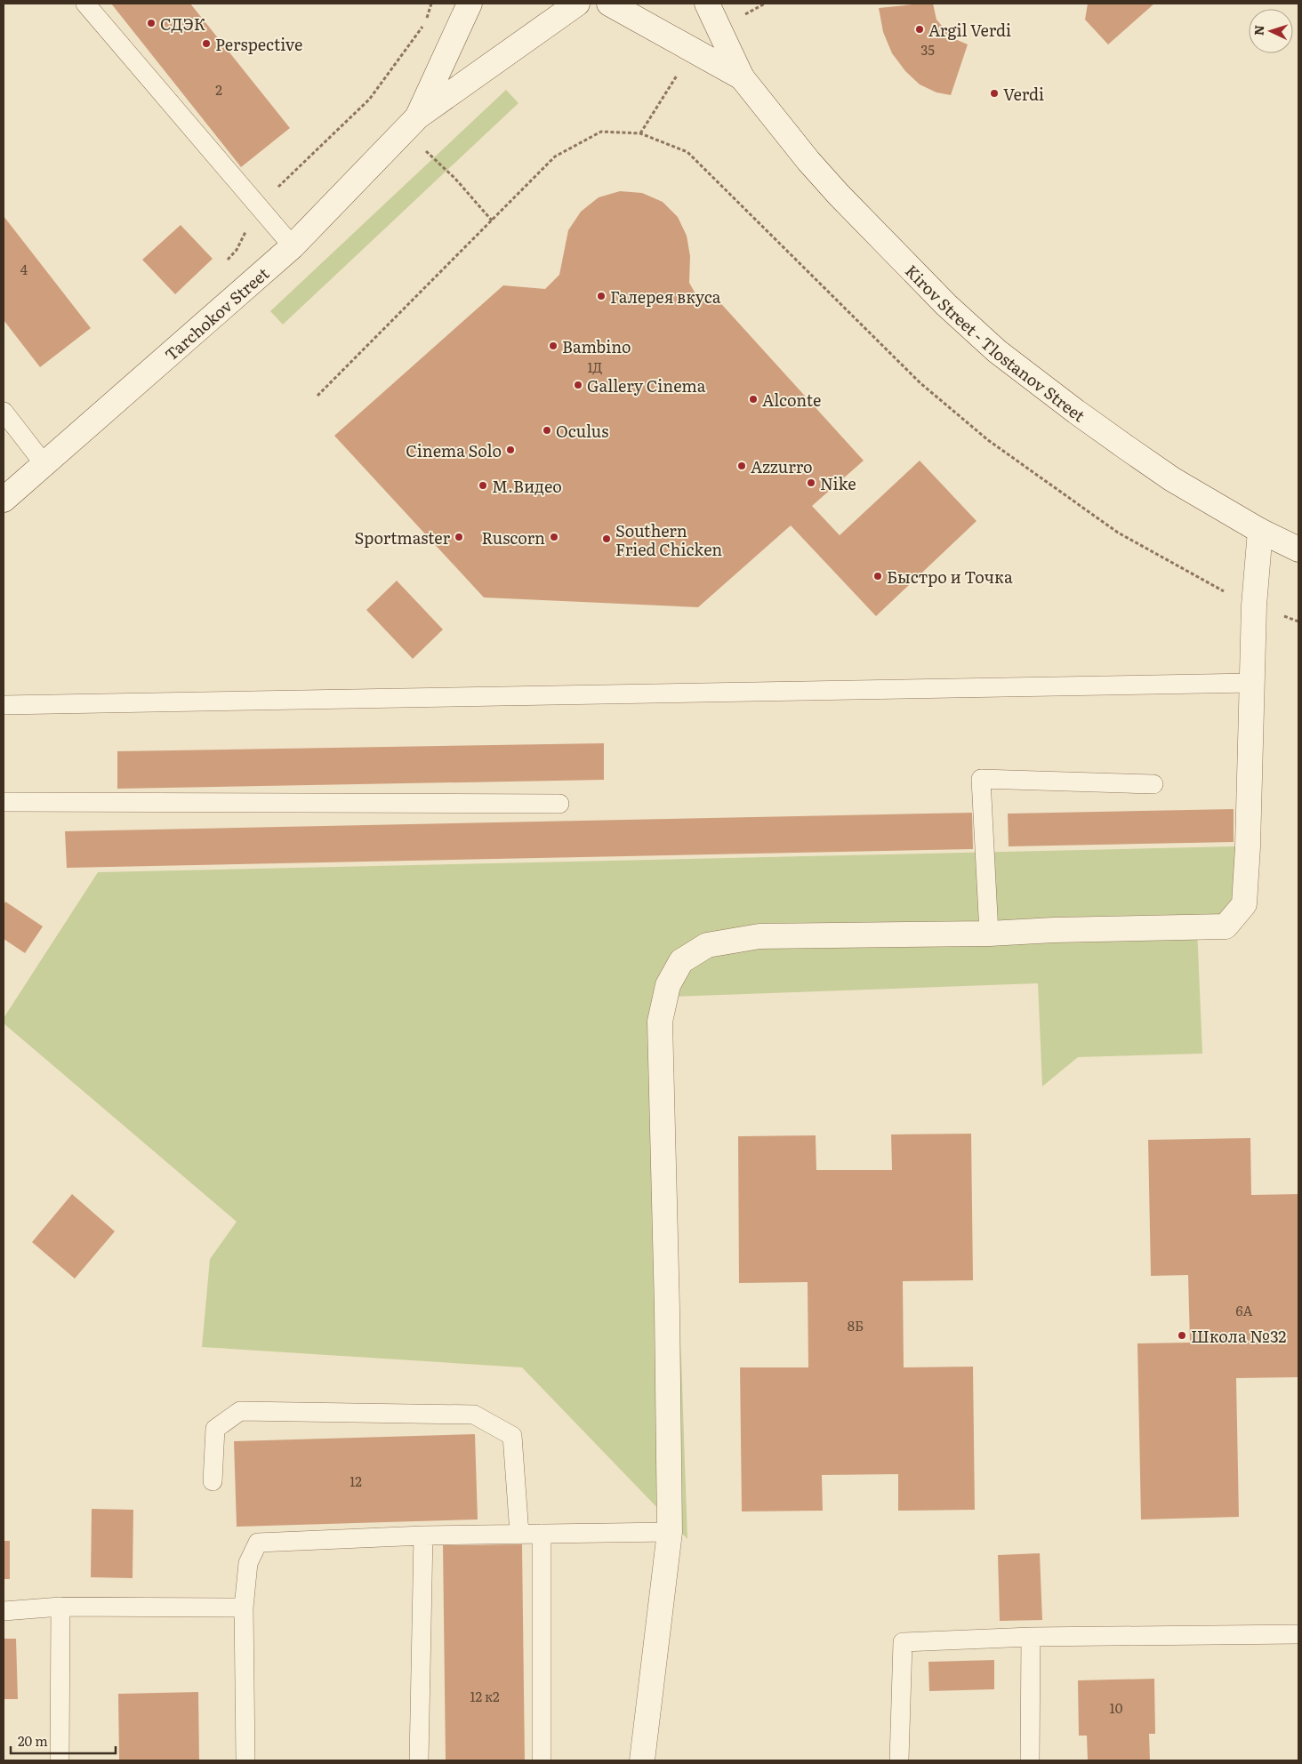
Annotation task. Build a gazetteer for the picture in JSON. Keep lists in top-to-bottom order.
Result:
{
  "streets": {
    "main road": ["Tarchokov Street", "Kirov Street - Tlostanov Street"]
  },
  "places": [
    "СДЭК",
    "Argil Verdi",
    "Perspective",
    "Verdi",
    "Галерея вкуса",
    "Bambino",
    "Gallery Cinema",
    "Alconte",
    "Oculus",
    "Cinema Solo",
    "Azzurro",
    "Nike",
    "М.Видео",
    "Sportmaster",
    "Ruscorn",
    "Southern Fried Chicken",
    "Быстро и Точка",
    "Школа №32"
  ],
  "house_numbers": [
    "35",
    "2",
    "4",
    "1Д",
    "6А",
    "8Б",
    "12",
    "12 к2",
    "10"
  ],
  "scale_bar": "20 m",
  "north": "left"
}
